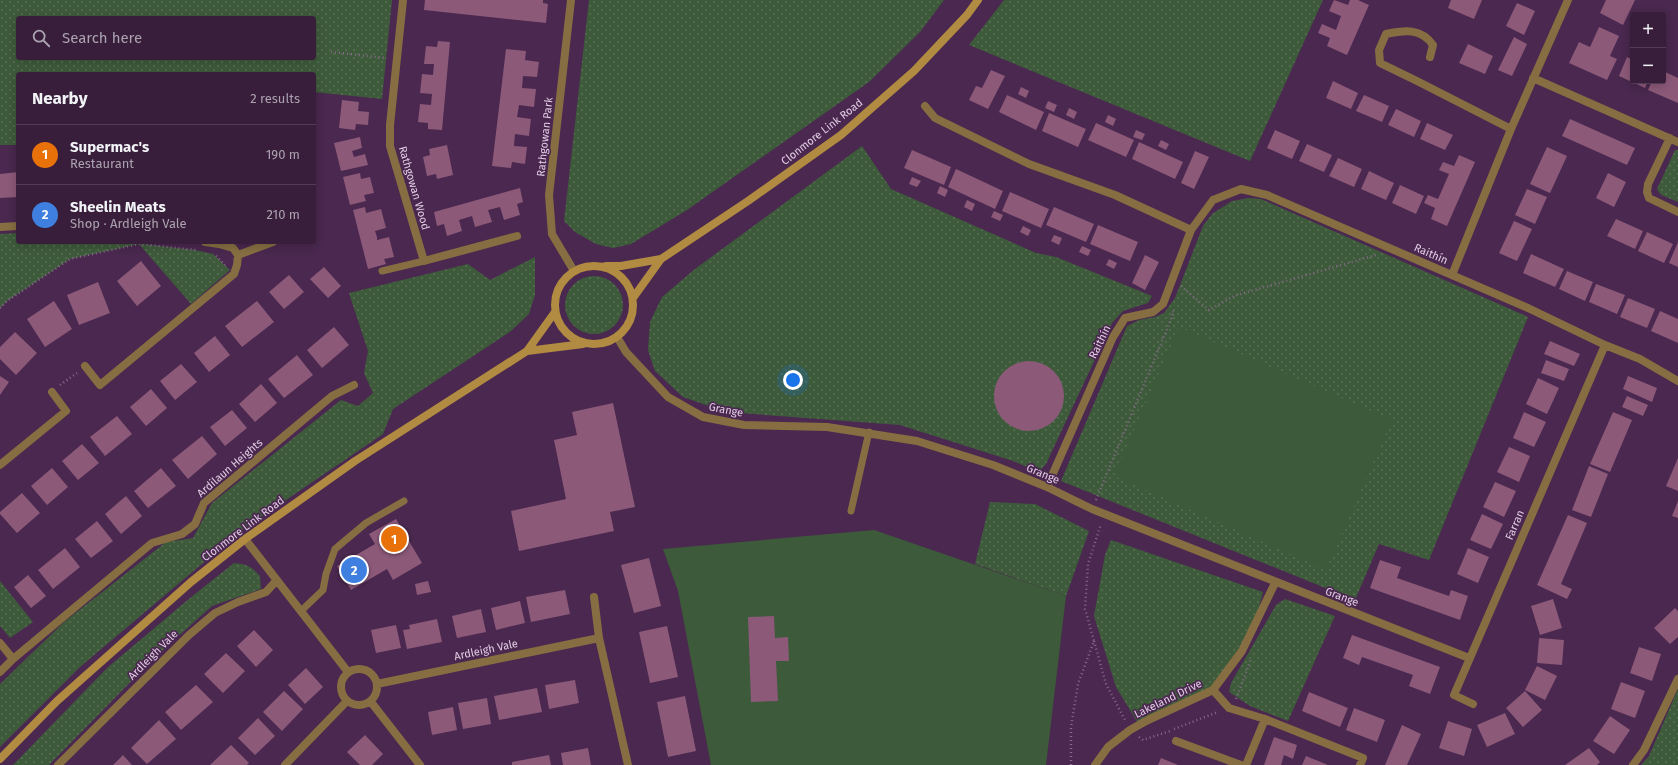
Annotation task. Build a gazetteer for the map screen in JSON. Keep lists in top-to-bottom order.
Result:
{
  "streets": {
    "main road": ["Clonmore Link Road"],
    "street": [
      "Rathgowan Park",
      "Rathgowan Wood",
      "Raithín",
      "Grange",
      "Ardilaun Heights",
      "Farran",
      "Ardleigh Vale",
      "Lakeland Drive"
    ]
  },
  "crossings": [
    ["Clonmore Link Road", "Rathgowan Park"],
    ["Clonmore Link Road", "Grange"],
    ["Rathgowan Park", "Grange"],
    ["Raithín", "Grange"],
    ["Raithín", "Farran"],
    ["Grange", "Farran"],
    ["Grange", "Lakeland Drive"]
  ],
  "page": {
    "map_buttons": ["+", "−"],
    "search": "Search here",
    "heading": ["Nearby", "2 results"],
    "list": [
      {
        "mark": "1",
        "name": "Supermac's",
        "note": "Restaurant",
        "value": "190 m"
      },
      {
        "mark": "2",
        "name": "Sheelin Meats",
        "note": "Shop · Ardleigh Vale",
        "value": "210 m"
      }
    ],
    "pins": ["1", "2"]
  }
}
